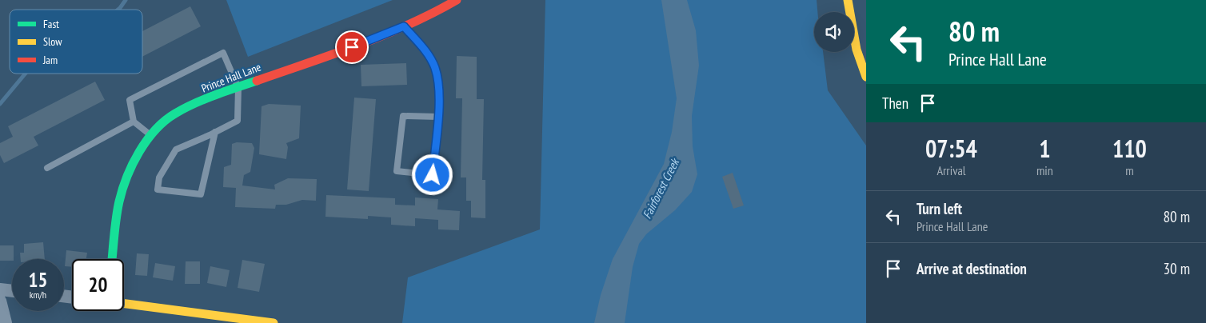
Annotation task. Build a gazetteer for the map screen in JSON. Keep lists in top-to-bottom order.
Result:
{
  "streets": {
    "street": ["Prince Hall Lane"]
  },
  "water": ["Fairforest Creek"],
  "legend": ["Fast", "Slow", "Jam"],
  "page": {
    "turn": ["80 m", "Prince Hall Lane"],
    "then": "Then",
    "eta": [
      "07:54",
      "Arrival",
      "1",
      "min",
      "110",
      "m"
    ],
    "list": [
      {
        "name": "Turn left",
        "note": "Prince Hall Lane",
        "value": "80 m"
      },
      {
        "name": "Arrive at destination",
        "value": "30 m"
      }
    ],
    "speed": "15 km/h",
    "limit": "20"
  }
}
